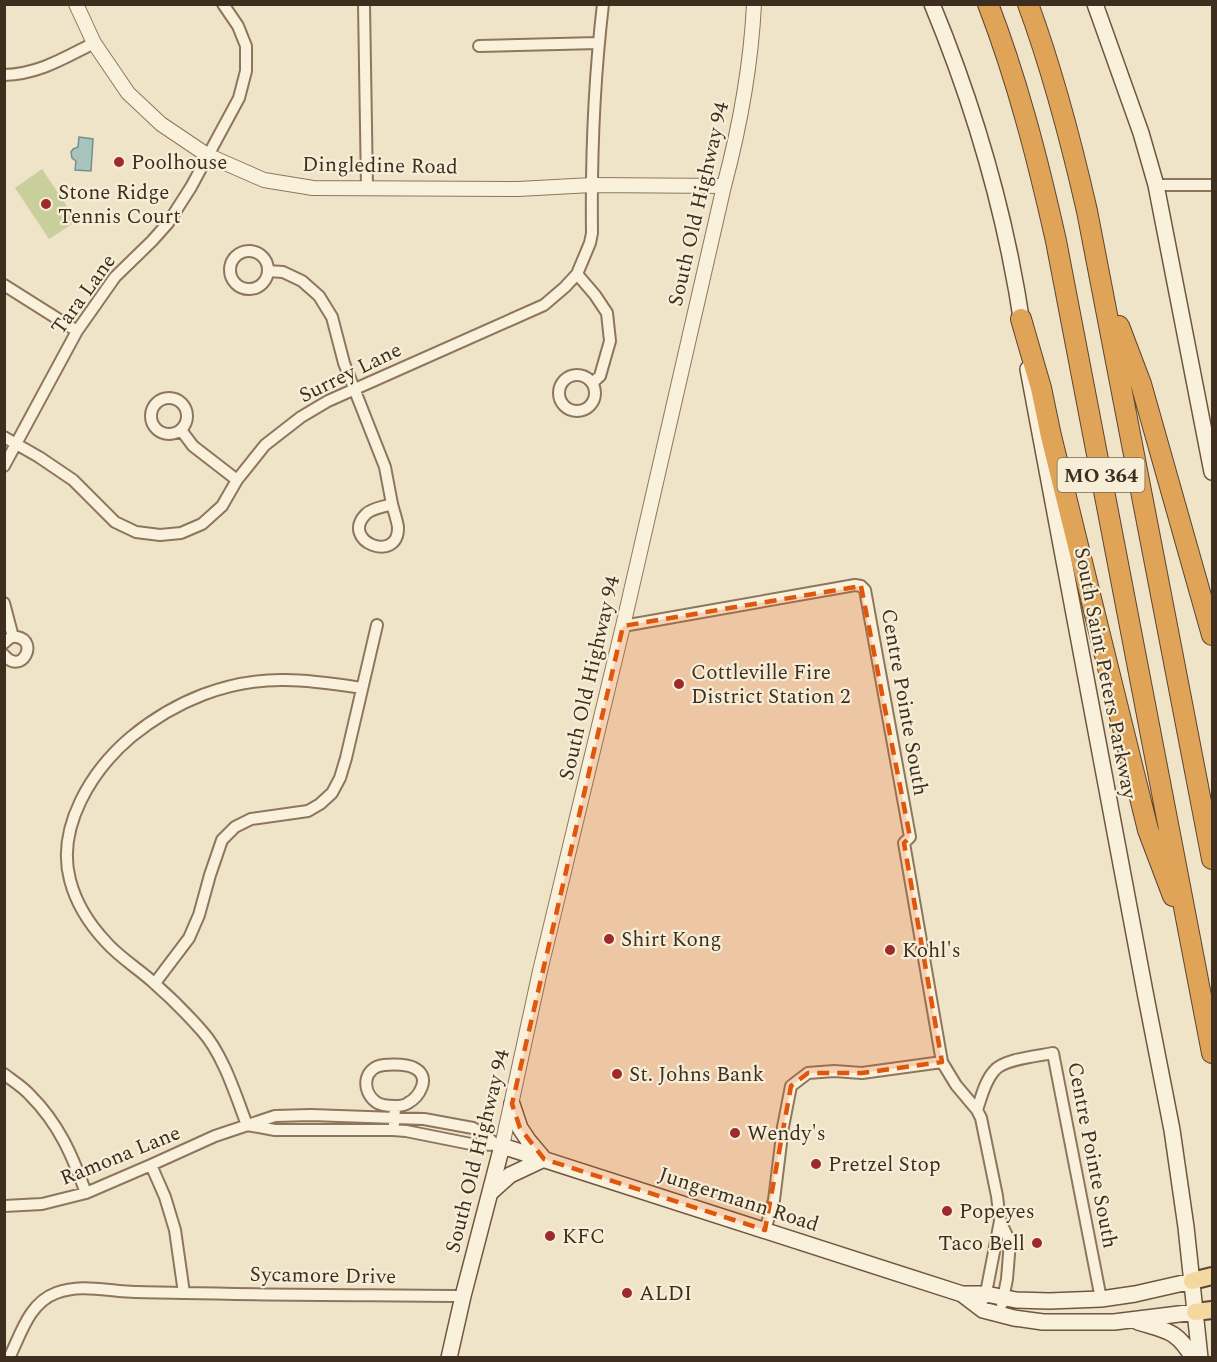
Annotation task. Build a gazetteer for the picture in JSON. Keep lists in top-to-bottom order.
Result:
{
  "streets": {
    "highway": ["MO 364"],
    "main road": ["South Old Highway 94", "South Saint Peters Parkway", "Jungermann Road"],
    "street": [
      "Dingledine Road",
      "Tara Lane",
      "Surrey Lane",
      "Centre Pointe South",
      "Ramona Lane",
      "Sycamore Drive"
    ]
  },
  "crossings": [
    ["Dingledine Road", "South Old Highway 94"],
    ["Dingledine Road", "Tara Lane"],
    ["South Old Highway 94", "Centre Pointe South"],
    ["South Old Highway 94", "Ramona Lane"],
    ["South Old Highway 94", "Jungermann Road"],
    ["South Old Highway 94", "Sycamore Drive"],
    ["Tara Lane", "Surrey Lane"],
    ["South Saint Peters Parkway", "Jungermann Road"],
    ["Centre Pointe South", "Jungermann Road"],
    ["Ramona Lane", "Jungermann Road"]
  ],
  "places": [
    "Poolhouse",
    "Stone Ridge Tennis Court",
    "Cottleville Fire District Station 2",
    "Shirt Kong",
    "Kohl's",
    "St. Johns Bank",
    "Wendy's",
    "Pretzel Stop",
    "Popeyes",
    "KFC",
    "Taco Bell",
    "ALDI"
  ]
}
